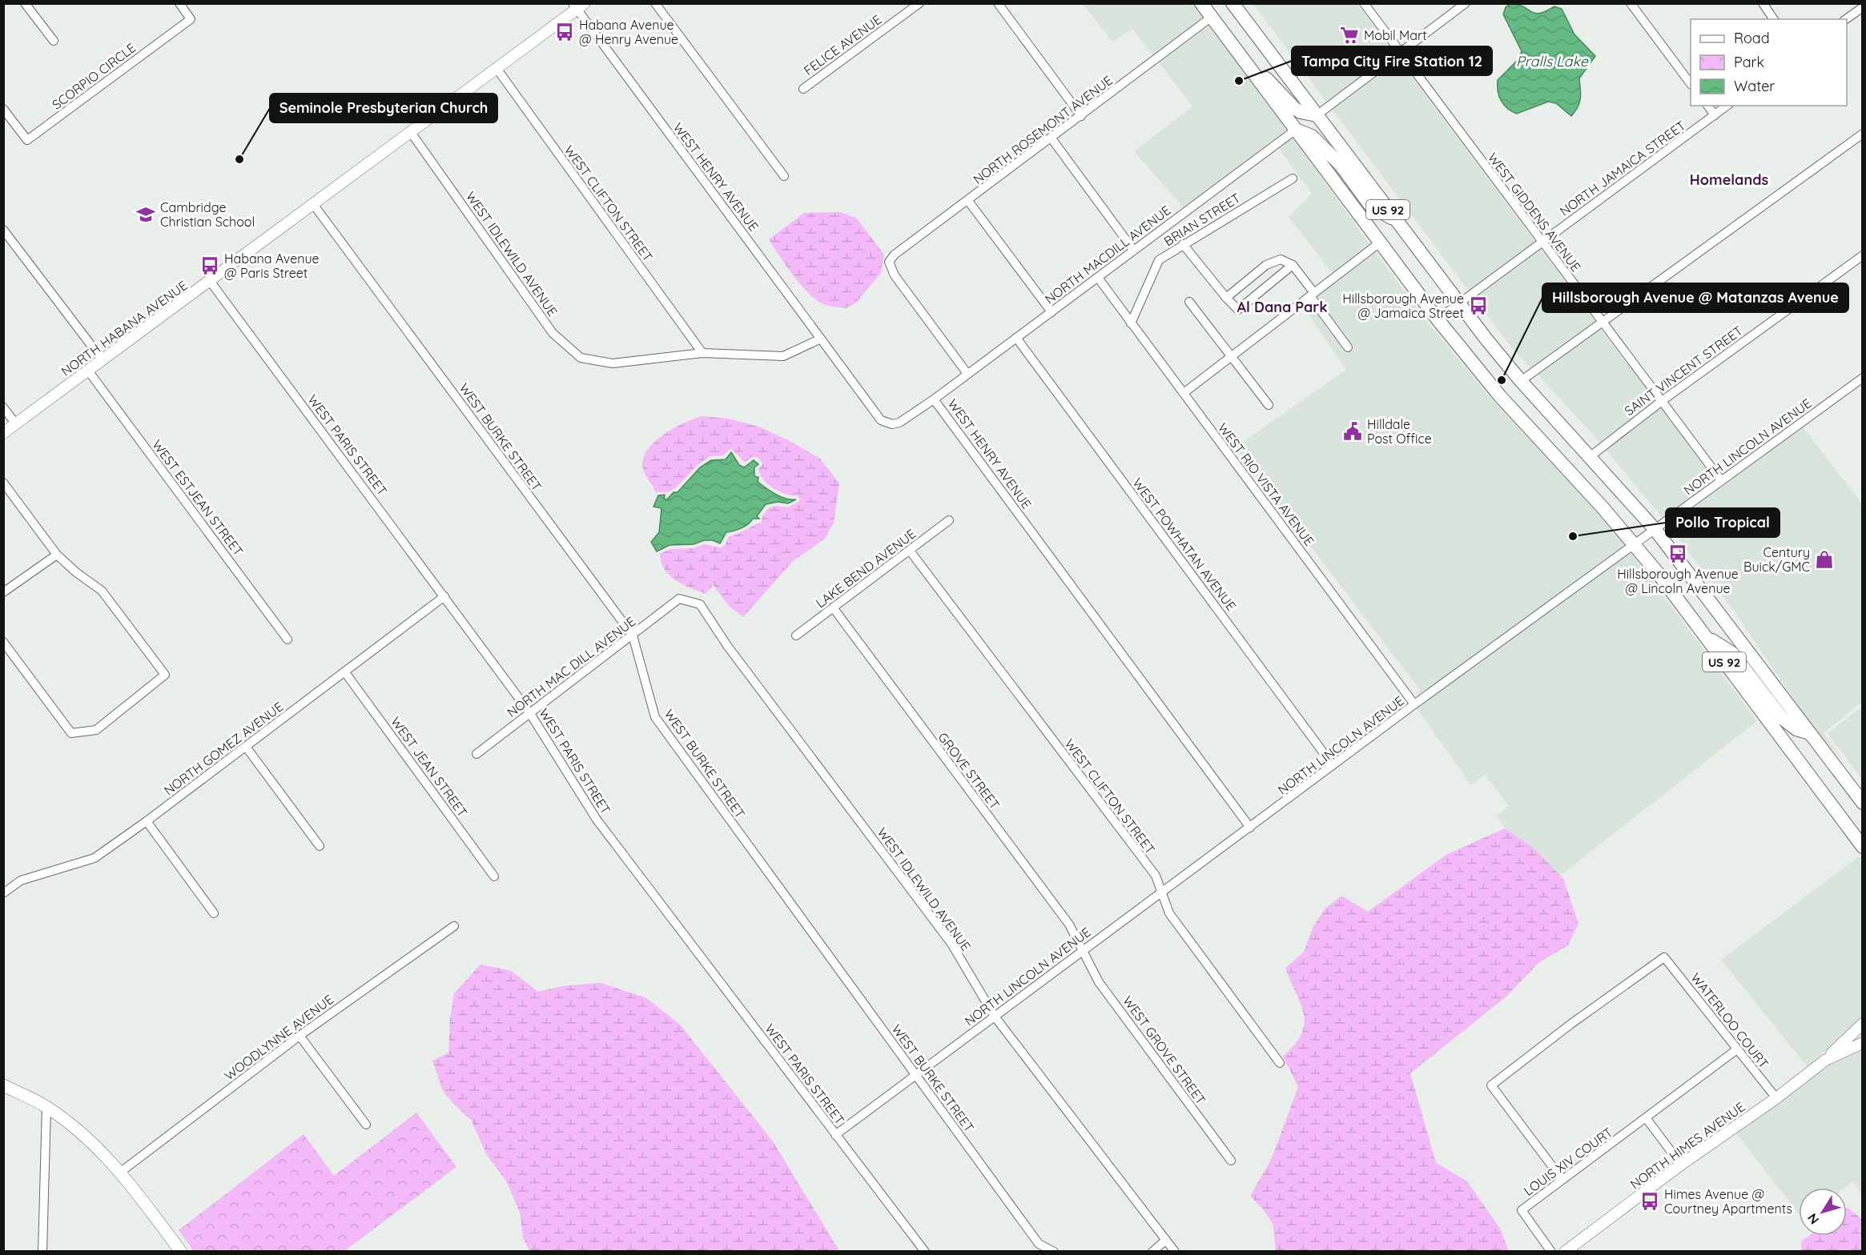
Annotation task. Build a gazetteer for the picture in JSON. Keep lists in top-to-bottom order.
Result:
{
  "streets": {
    "main road": ["US 92"],
    "street": [
      "FELICE AVENUE",
      "SCORPIO CIRCLE",
      "NORTH ROSEMONT AVENUE",
      "NORTH JAMAICA STREET",
      "WEST HENRY AVENUE",
      "WEST CLIFTON STREET",
      "WEST GIDDENS AVENUE",
      "BRIAN STREET",
      "WEST IDLEWILD AVENUE",
      "NORTH MACDILL AVENUE",
      "NORTH HABANA AVENUE",
      "SAINT VINCENT STREET",
      "WEST BURKE STREET",
      "WEST PARIS STREET",
      "NORTH LINCOLN AVENUE",
      "WEST RIO VISTA AVENUE",
      "WEST ESTJEAN STREET",
      "WEST POWHATAN AVENUE",
      "LAKE BEND AVENUE",
      "NORTH MAC DILL AVENUE",
      "NORTH GOMEZ AVENUE",
      "WEST JEAN STREET",
      "GROVE STREET",
      "WATERLOO COURT",
      "WOODLYNNE AVENUE",
      "WEST GROVE STREET",
      "NORTH HIMES AVENUE",
      "LOUIS XIV COURT"
    ]
  },
  "crossings": [
    ["NORTH ROSEMONT AVENUE", "US 92"],
    ["NORTH ROSEMONT AVENUE", "NORTH MACDILL AVENUE"],
    ["NORTH JAMAICA STREET", "US 92"],
    ["NORTH JAMAICA STREET", "WEST GIDDENS AVENUE"],
    ["WEST HENRY AVENUE", "NORTH MACDILL AVENUE"],
    ["WEST HENRY AVENUE", "NORTH HABANA AVENUE"],
    ["WEST HENRY AVENUE", "NORTH LINCOLN AVENUE"],
    ["WEST CLIFTON STREET", "WEST IDLEWILD AVENUE"],
    ["WEST CLIFTON STREET", "NORTH HABANA AVENUE"],
    ["WEST CLIFTON STREET", "NORTH LINCOLN AVENUE"],
    ["WEST CLIFTON STREET", "LAKE BEND AVENUE"],
    ["US 92", "NORTH MACDILL AVENUE"],
    ["US 92", "SAINT VINCENT STREET"],
    ["US 92", "NORTH LINCOLN AVENUE"],
    ["WEST GIDDENS AVENUE", "SAINT VINCENT STREET"],
    ["WEST GIDDENS AVENUE", "NORTH LINCOLN AVENUE"],
    ["BRIAN STREET", "WEST RIO VISTA AVENUE"],
    ["WEST IDLEWILD AVENUE", "NORTH HABANA AVENUE"],
    ["WEST IDLEWILD AVENUE", "NORTH LINCOLN AVENUE"],
    ["WEST IDLEWILD AVENUE", "NORTH MAC DILL AVENUE"],
    ["NORTH MACDILL AVENUE", "WEST RIO VISTA AVENUE"],
    ["NORTH MACDILL AVENUE", "WEST POWHATAN AVENUE"],
    ["NORTH HABANA AVENUE", "WEST BURKE STREET"],
    ["NORTH HABANA AVENUE", "WEST PARIS STREET"],
    ["NORTH HABANA AVENUE", "WEST ESTJEAN STREET"],
    ["WEST BURKE STREET", "NORTH LINCOLN AVENUE"],
    ["WEST BURKE STREET", "NORTH MAC DILL AVENUE"],
    ["WEST PARIS STREET", "NORTH LINCOLN AVENUE"],
    ["WEST PARIS STREET", "NORTH MAC DILL AVENUE"],
    ["WEST PARIS STREET", "NORTH GOMEZ AVENUE"],
    ["NORTH LINCOLN AVENUE", "WEST RIO VISTA AVENUE"],
    ["NORTH LINCOLN AVENUE", "WEST POWHATAN AVENUE"],
    ["NORTH LINCOLN AVENUE", "GROVE STREET"],
    ["NORTH LINCOLN AVENUE", "WEST GROVE STREET"],
    ["LAKE BEND AVENUE", "GROVE STREET"],
    ["NORTH GOMEZ AVENUE", "WEST JEAN STREET"],
    ["GROVE STREET", "WEST GROVE STREET"],
    ["WATERLOO COURT", "NORTH HIMES AVENUE"],
    ["WATERLOO COURT", "LOUIS XIV COURT"]
  ],
  "districts": ["Homelands", "Al Dana Park"],
  "water": ["Pralls Lake"],
  "places": {
    "bus stop": [
      "Habana Avenue @ Henry Avenue",
      "Habana Avenue @ Paris Street",
      "Hillsborough Avenue @ Jamaica Street",
      "Hillsborough Avenue @ Lincoln Avenue",
      "Himes Avenue @ Courtney Apartments"
    ],
    "supermarket": ["Mobil Mart"],
    "other": [
      "Tampa City Fire Station 12",
      "Seminole Presbyterian Church",
      "Hillsborough Avenue @ Matanzas Avenue",
      "Pollo Tropical"
    ],
    "school or university": ["Cambridge Christian School"],
    "public building": ["Hilldale Post Office"],
    "shop": ["Century Buick/GMC"]
  },
  "legend": ["Road", "Park", "Water"],
  "north": "bottom left"
}
